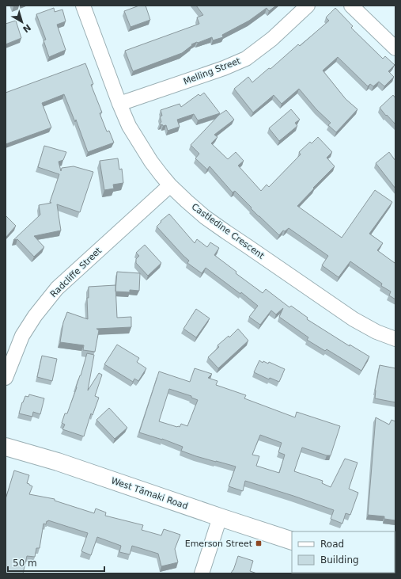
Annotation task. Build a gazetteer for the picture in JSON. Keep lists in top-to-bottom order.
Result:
{
  "streets": {
    "main road": ["West Tāmaki Road"],
    "street": ["Melling Street", "Castledine Crescent", "Radcliffe Street"]
  },
  "crossings": [
    ["Melling Street", "Castledine Crescent"],
    ["Castledine Crescent", "Radcliffe Street"]
  ],
  "places": {
    "transit": ["Emerson Street"]
  },
  "legend": ["Road", "Building"],
  "scale_bar": "50 m",
  "north": "bottom right"
}
